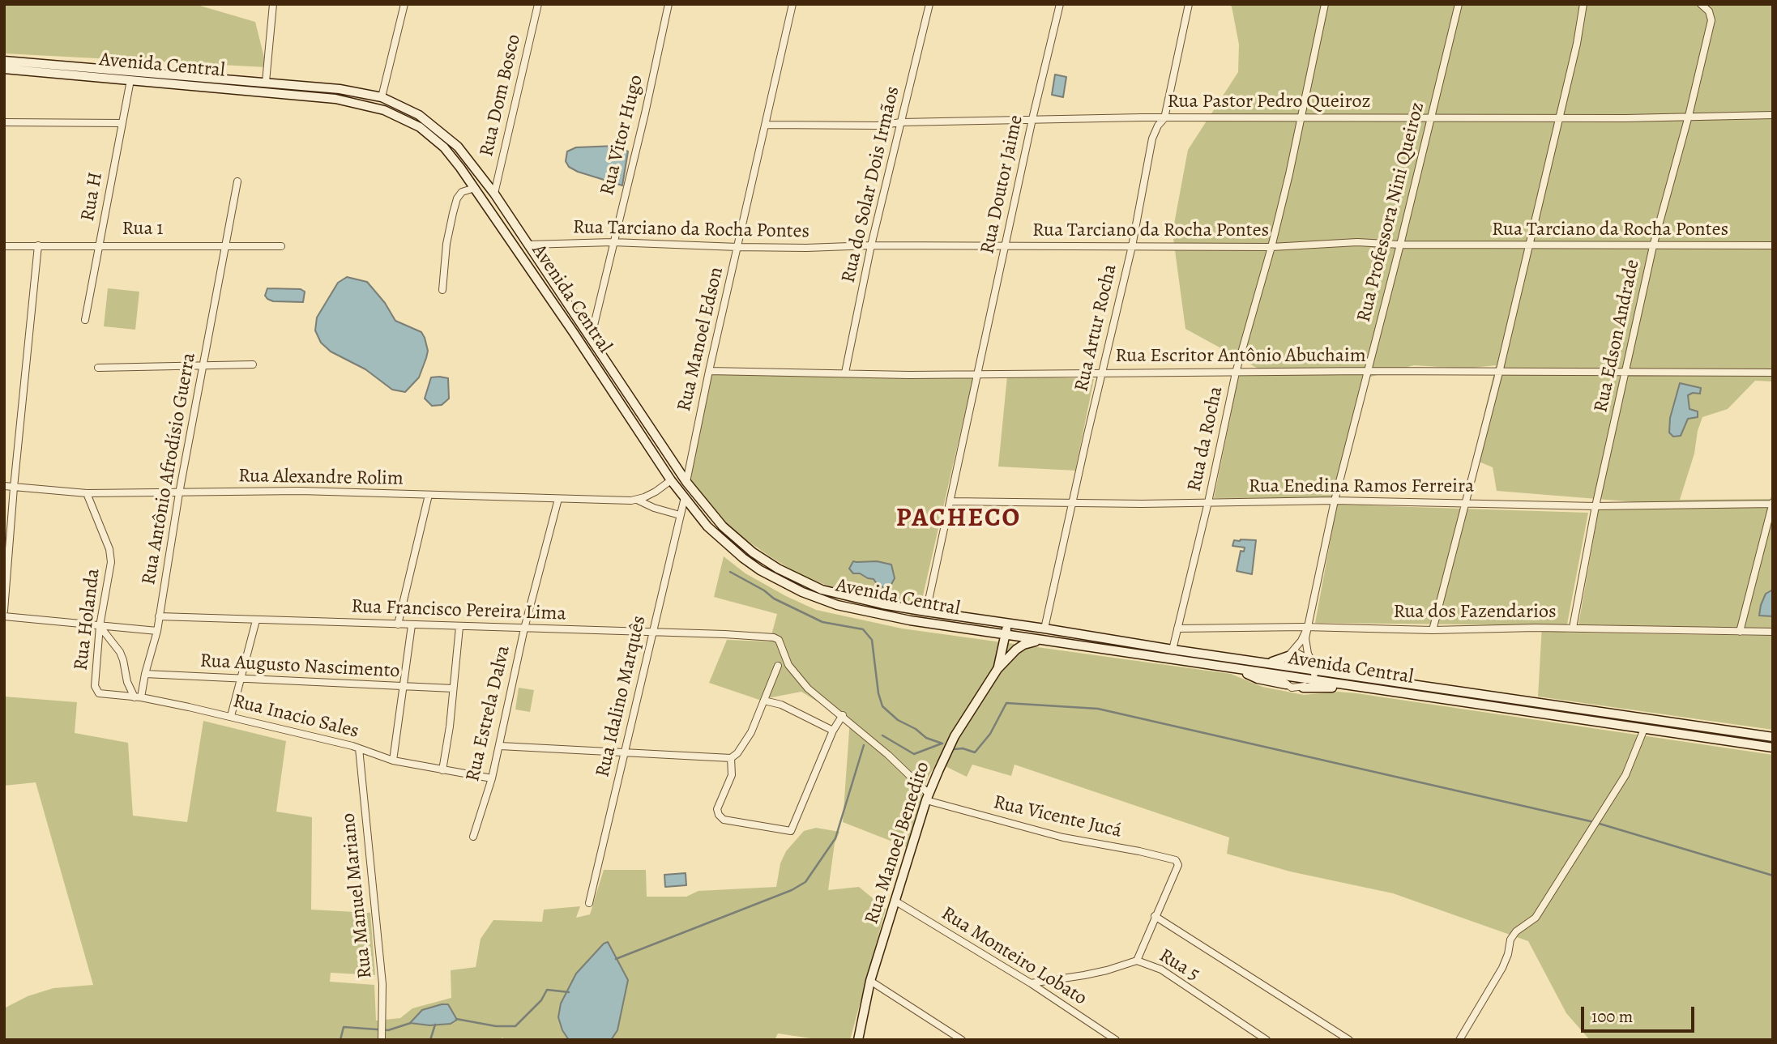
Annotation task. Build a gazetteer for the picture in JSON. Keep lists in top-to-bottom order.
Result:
{
  "streets": {
    "main road": ["Avenida Central", "Rua Manoel Benedito"],
    "street": [
      "Rua Dom Bosco",
      "Rua Pastor Pedro Queiroz",
      "Rua Vitor Hugo",
      "Rua do Solar Dois Irmãos",
      "Rua Doutor Jaime",
      "Rua H",
      "Rua Professora Nini Queiroz",
      "Rua 1",
      "Rua Tarciano da Rocha Pontes",
      "Rua Artur Rocha",
      "Rua Edson Andrade",
      "Rua Manoel Edson",
      "Rua Escritor Antônio Abuchaim",
      "Rua da Rocha",
      "Rua Antônio Afrodísio Guerra",
      "Rua Alexandre Rolim",
      "Rua Enedina Ramos Ferreira",
      "Rua Francisco Pereira Lima",
      "Rua dos Fazendarios",
      "Rua Holanda",
      "Rua Augusto Nascimento",
      "Rua Idalino Marquês",
      "Rua Estrela Dalva",
      "Rua Inacio Sales",
      "Rua Vicente Jucá",
      "Rua Manuel Mariano",
      "Rua Monteiro Lobato",
      "Rua 5"
    ]
  },
  "crossings": [
    ["Avenida Central", "Rua Dom Bosco"],
    ["Avenida Central", "Rua Vitor Hugo"],
    ["Avenida Central", "Rua Doutor Jaime"],
    ["Avenida Central", "Rua H"],
    ["Avenida Central", "Rua Tarciano da Rocha Pontes"],
    ["Avenida Central", "Rua Artur Rocha"],
    ["Avenida Central", "Rua Manoel Edson"],
    ["Avenida Central", "Rua da Rocha"],
    ["Avenida Central", "Rua Alexandre Rolim"],
    ["Avenida Central", "Rua Idalino Marquês"],
    ["Avenida Central", "Rua Manoel Benedito"],
    ["Rua Pastor Pedro Queiroz", "Rua do Solar Dois Irmãos"],
    ["Rua Pastor Pedro Queiroz", "Rua Doutor Jaime"],
    ["Rua Pastor Pedro Queiroz", "Rua Professora Nini Queiroz"],
    ["Rua Pastor Pedro Queiroz", "Rua Artur Rocha"],
    ["Rua Pastor Pedro Queiroz", "Rua Edson Andrade"],
    ["Rua Pastor Pedro Queiroz", "Rua Manoel Edson"],
    ["Rua Pastor Pedro Queiroz", "Rua da Rocha"],
    ["Rua Vitor Hugo", "Rua Tarciano da Rocha Pontes"],
    ["Rua do Solar Dois Irmãos", "Rua Tarciano da Rocha Pontes"],
    ["Rua do Solar Dois Irmãos", "Rua Escritor Antônio Abuchaim"],
    ["Rua Doutor Jaime", "Rua Tarciano da Rocha Pontes"],
    ["Rua Doutor Jaime", "Rua Escritor Antônio Abuchaim"],
    ["Rua Doutor Jaime", "Rua Enedina Ramos Ferreira"],
    ["Rua H", "Rua 1"],
    ["Rua Professora Nini Queiroz", "Rua Tarciano da Rocha Pontes"],
    ["Rua Professora Nini Queiroz", "Rua Escritor Antônio Abuchaim"],
    ["Rua Professora Nini Queiroz", "Rua Enedina Ramos Ferreira"],
    ["Rua Professora Nini Queiroz", "Rua dos Fazendarios"],
    ["Rua 1", "Rua Antônio Afrodísio Guerra"],
    ["Rua Tarciano da Rocha Pontes", "Rua Artur Rocha"],
    ["Rua Tarciano da Rocha Pontes", "Rua Edson Andrade"],
    ["Rua Tarciano da Rocha Pontes", "Rua Manoel Edson"],
    ["Rua Tarciano da Rocha Pontes", "Rua da Rocha"],
    ["Rua Artur Rocha", "Rua Escritor Antônio Abuchaim"],
    ["Rua Artur Rocha", "Rua Enedina Ramos Ferreira"],
    ["Rua Edson Andrade", "Rua Escritor Antônio Abuchaim"],
    ["Rua Edson Andrade", "Rua Enedina Ramos Ferreira"],
    ["Rua Edson Andrade", "Rua dos Fazendarios"],
    ["Rua Manoel Edson", "Rua Escritor Antônio Abuchaim"],
    ["Rua Escritor Antônio Abuchaim", "Rua da Rocha"],
    ["Rua da Rocha", "Rua Enedina Ramos Ferreira"],
    ["Rua da Rocha", "Rua dos Fazendarios"],
    ["Rua Antônio Afrodísio Guerra", "Rua Alexandre Rolim"],
    ["Rua Antônio Afrodísio Guerra", "Rua Francisco Pereira Lima"],
    ["Rua Antônio Afrodísio Guerra", "Rua Augusto Nascimento"],
    ["Rua Antônio Afrodísio Guerra", "Rua Inacio Sales"],
    ["Rua Alexandre Rolim", "Rua Holanda"],
    ["Rua Alexandre Rolim", "Rua Idalino Marquês"],
    ["Rua Alexandre Rolim", "Rua Estrela Dalva"],
    ["Rua Francisco Pereira Lima", "Rua Idalino Marquês"],
    ["Rua Francisco Pereira Lima", "Rua Estrela Dalva"],
    ["Rua Holanda", "Rua Inacio Sales"],
    ["Rua Estrela Dalva", "Rua Inacio Sales"],
    ["Rua Inacio Sales", "Rua Manuel Mariano"],
    ["Rua Vicente Jucá", "Rua Manoel Benedito"],
    ["Rua Manoel Benedito", "Rua Monteiro Lobato"],
    ["Rua Monteiro Lobato", "Rua 5"]
  ],
  "districts": ["PACHECO"],
  "scale_bar": "100 m"
}
